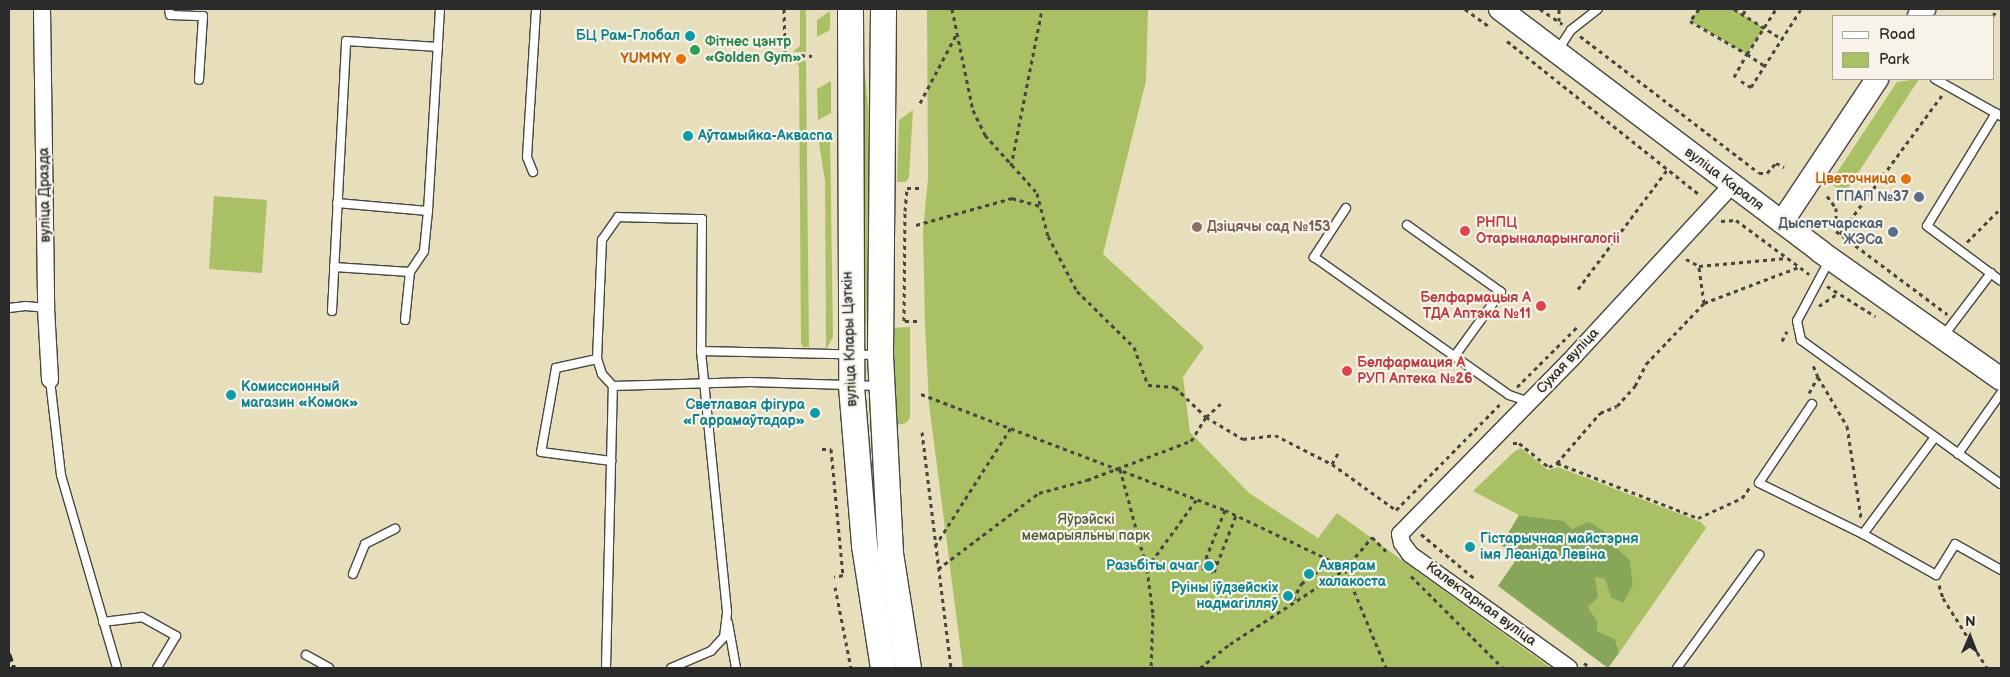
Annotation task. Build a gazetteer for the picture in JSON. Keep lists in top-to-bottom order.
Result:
{
  "streets": {
    "main road": ["вуліца Караля", "вуліца Клары Цэткін"],
    "street": ["вуліца Дразда", "Сухая вуліца", "Калектарная вуліца"]
  },
  "crossings": [
    ["вуліца Караля", "Сухая вуліца"],
    ["Сухая вуліца", "Калектарная вуліца"]
  ],
  "parks": ["Яўрэйскі мемарыяльны парк"],
  "places": [
    "БЦ Рам-Глобал",
    "Фітнес цэнтр «Golden Gym»",
    "YUMMY",
    "Аўтамыйка-Акваспа",
    "Цветочница",
    "ГПАП №37",
    "Дзіцячы сад №153",
    "РНПЦ Отарыналарынгалогіі",
    "Дыспетчарская ЖЭСа",
    "Белфармацыя А ТДА Аптэка №11",
    "Белфармация А РУП Аптека №26",
    "Комиссионный магазин «Комок»",
    "Светлавая фігура «Гаррамаўтадар»",
    "Гістарычная майстэрня імя Леаніда Левіна",
    "Разьбіты ачаг",
    "Ахвярам халакоста",
    "Руіны іўдзейскіх надмагілляў"
  ],
  "legend": ["Road", "Park"],
  "north": "top"
}
